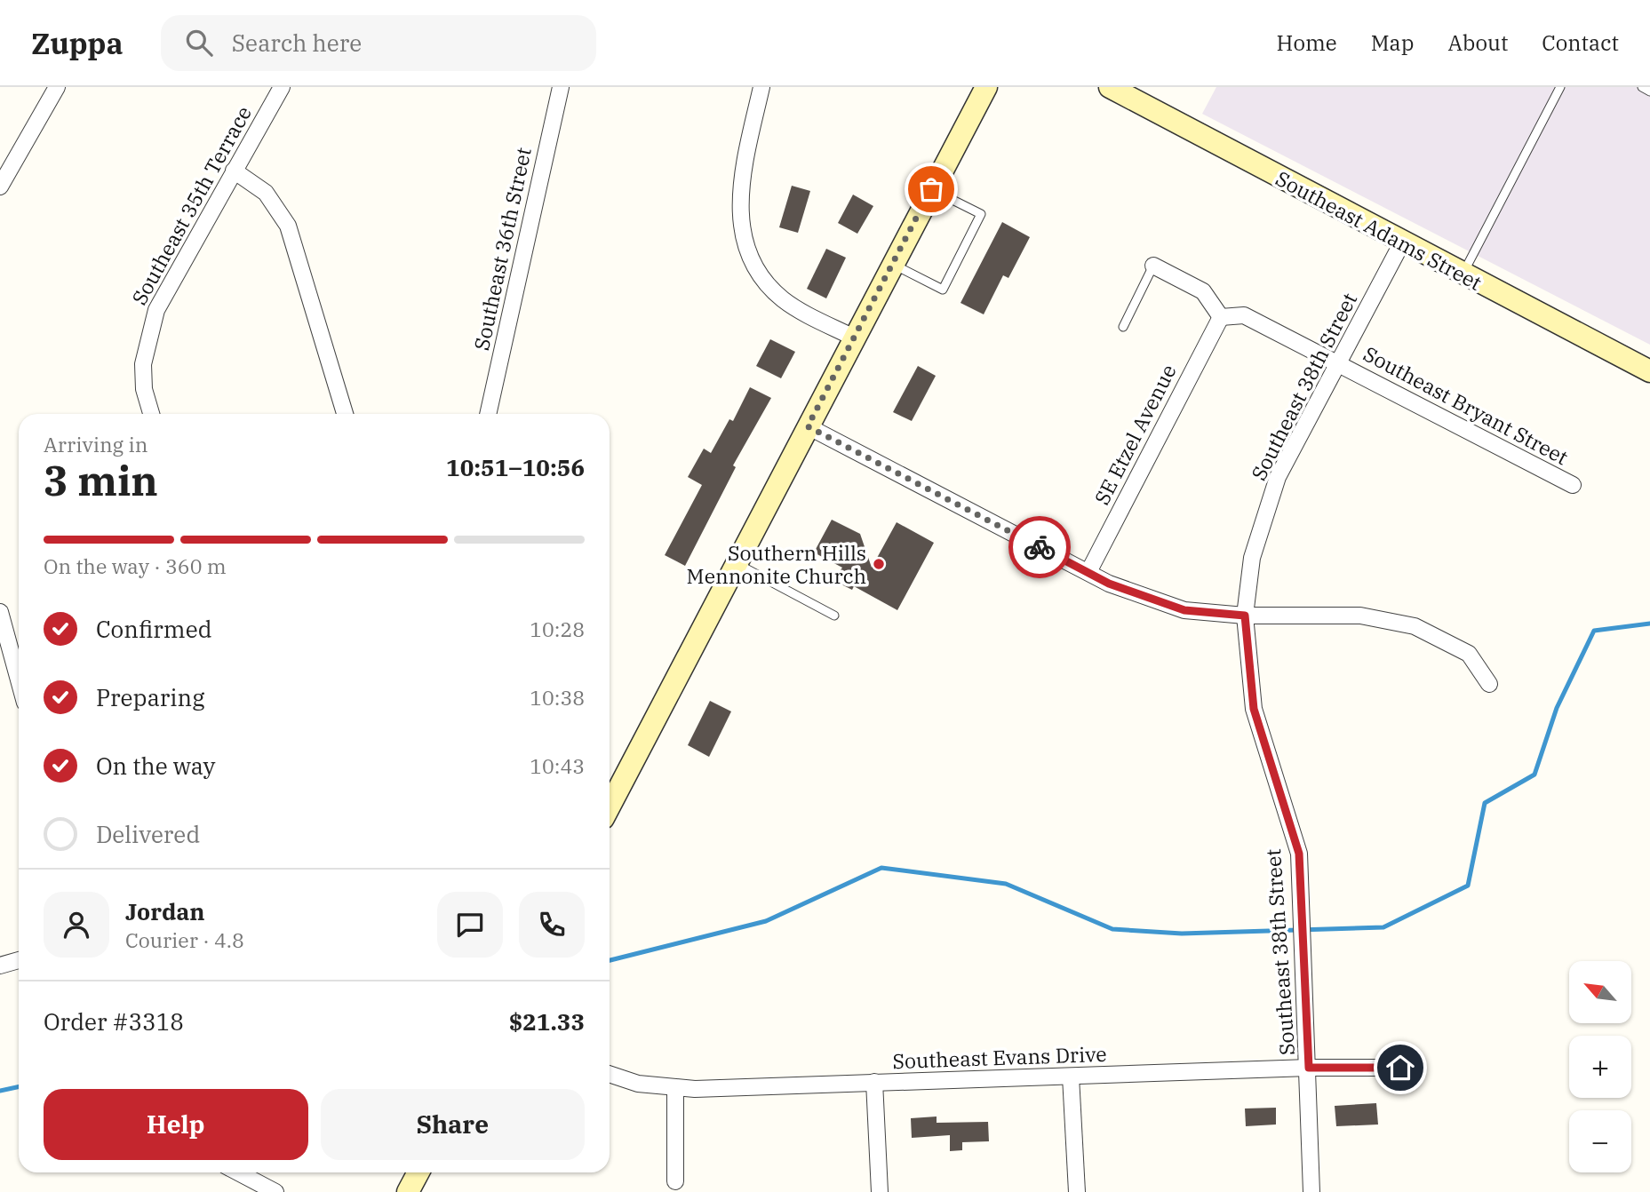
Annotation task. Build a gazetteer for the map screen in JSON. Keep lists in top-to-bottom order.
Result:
{
  "streets": {
    "main road": ["Southeast Adams Street"],
    "street": [
      "Southeast 35th Terrace",
      "Southeast 36th Street",
      "Southeast 38th Street",
      "Southeast Bryant Street",
      "SE Etzel Avenue",
      "Southeast Evans Drive"
    ]
  },
  "crossings": [
    ["Southeast Adams Street", "Southeast 38th Street"],
    ["Southeast 38th Street", "Southeast Bryant Street"],
    ["Southeast 38th Street", "Southeast Evans Drive"],
    ["Southeast Bryant Street", "SE Etzel Avenue"]
  ],
  "places": ["Southern Hills Mennonite Church"],
  "north": "top left",
  "page": {
    "header": "Zuppa",
    "search": "Search here",
    "nav": [
      "Home",
      "Map",
      "About",
      "Contact"
    ],
    "heading": ["3 min", "Arriving in", "10:51–10:56"],
    "panel": [
      "Jordan",
      "Courier · 4.8",
      "Order #3318",
      "$21.33"
    ],
    "bar": "On the way · 360 m",
    "list": [
      ["Confirmed", "10:28"],
      ["Preparing", "10:38"],
      ["On the way", "10:43"],
      "Delivered"
    ],
    "map_buttons": ["+", "−"],
    "buttons": ["Help", "Share"]
  }
}
